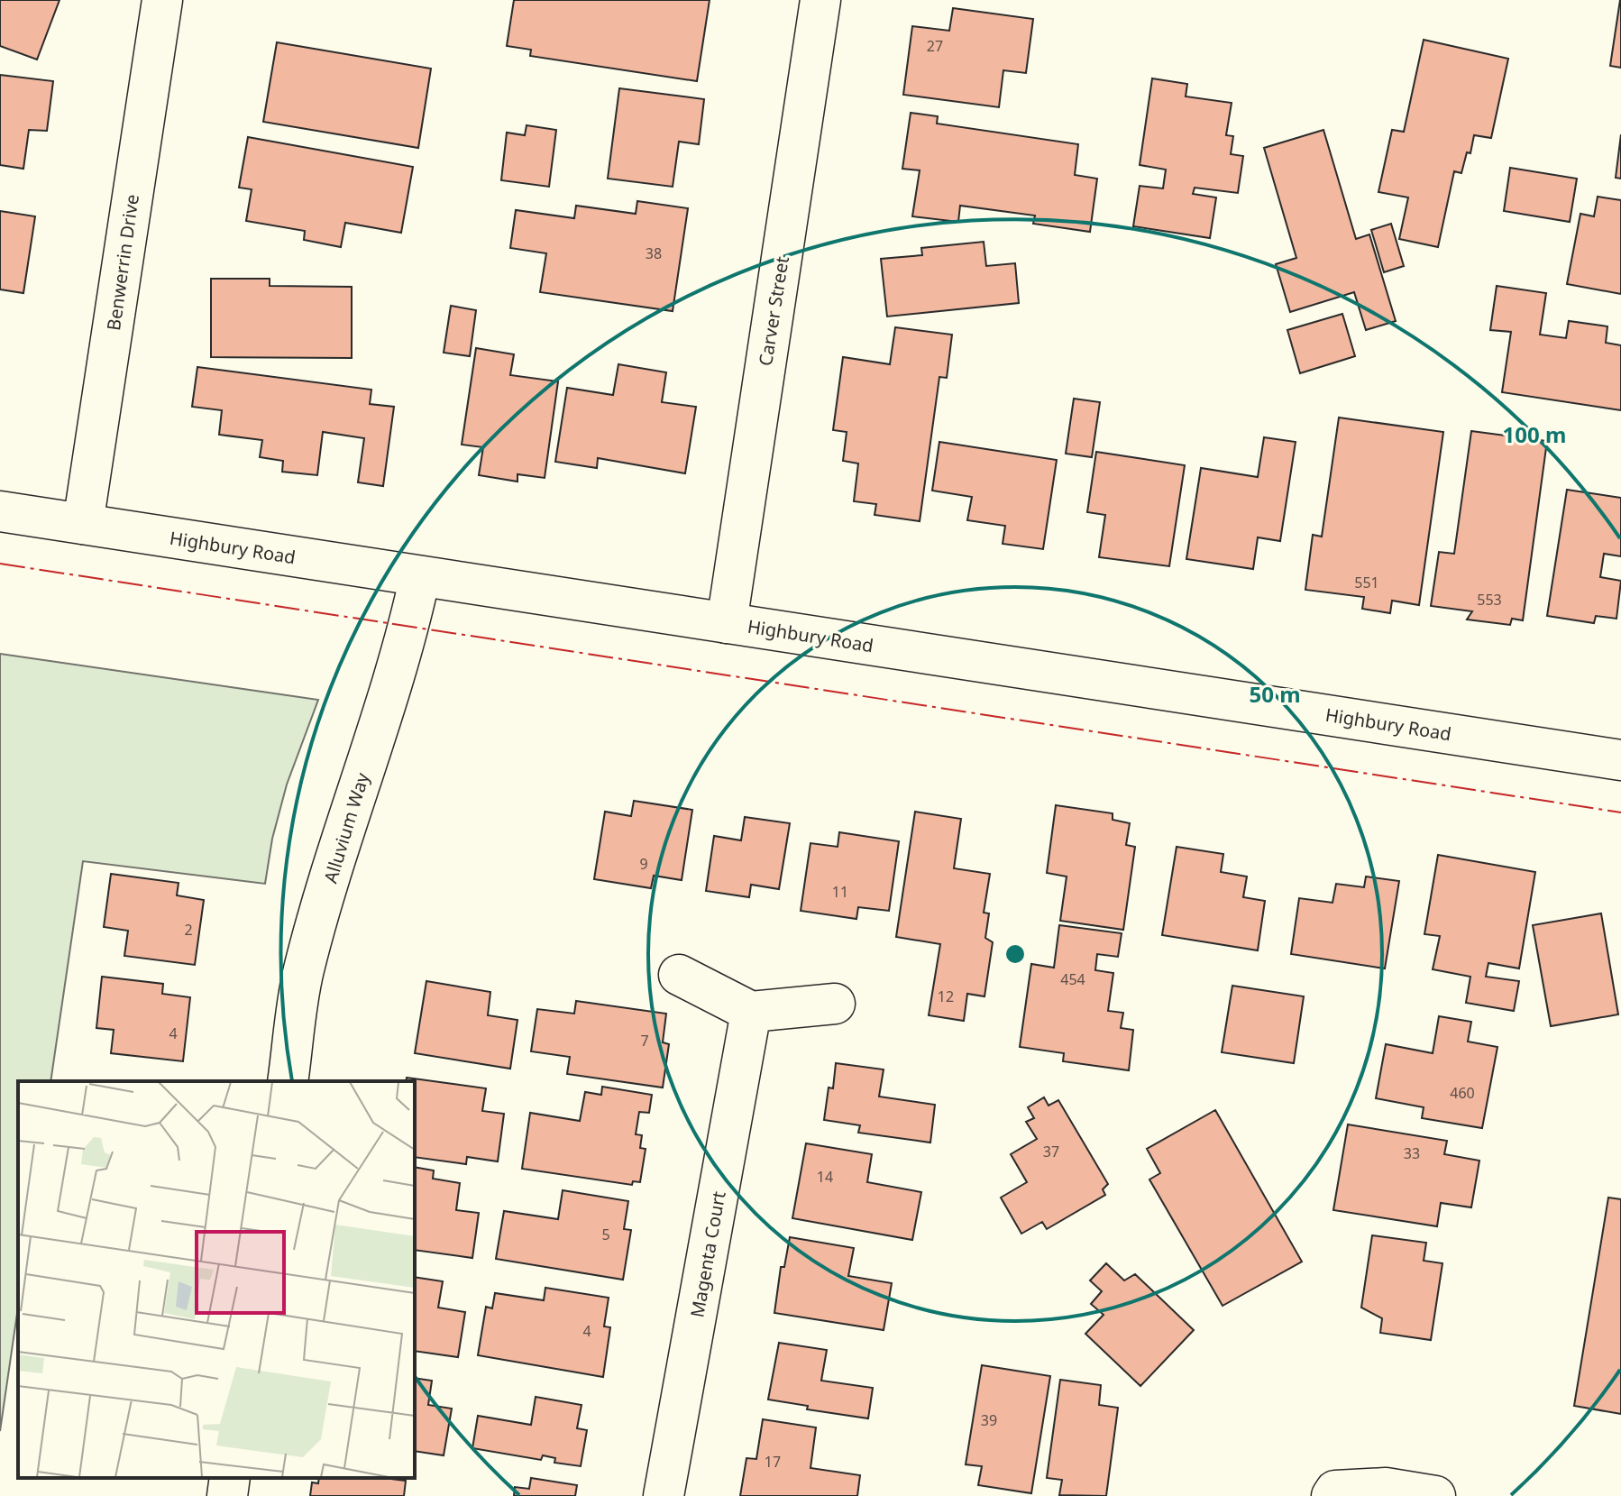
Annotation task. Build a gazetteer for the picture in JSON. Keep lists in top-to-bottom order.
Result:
{
  "streets": {
    "street": [
      "Benwerrin Drive",
      "Carver Street",
      "Highbury Road",
      "Alluvium Way",
      "Magenta Court"
    ]
  },
  "crossings": [
    ["Benwerrin Drive", "Highbury Road"],
    ["Carver Street", "Highbury Road"],
    ["Highbury Road", "Alluvium Way"]
  ],
  "house_numbers": [
    "27",
    "38",
    "551",
    "553",
    "9",
    "11",
    "2",
    "454",
    "12",
    "4",
    "7",
    "460",
    "37",
    "33",
    "14",
    "5",
    "4",
    "39",
    "17"
  ],
  "rings": ["100 m", "50 m"]
}
